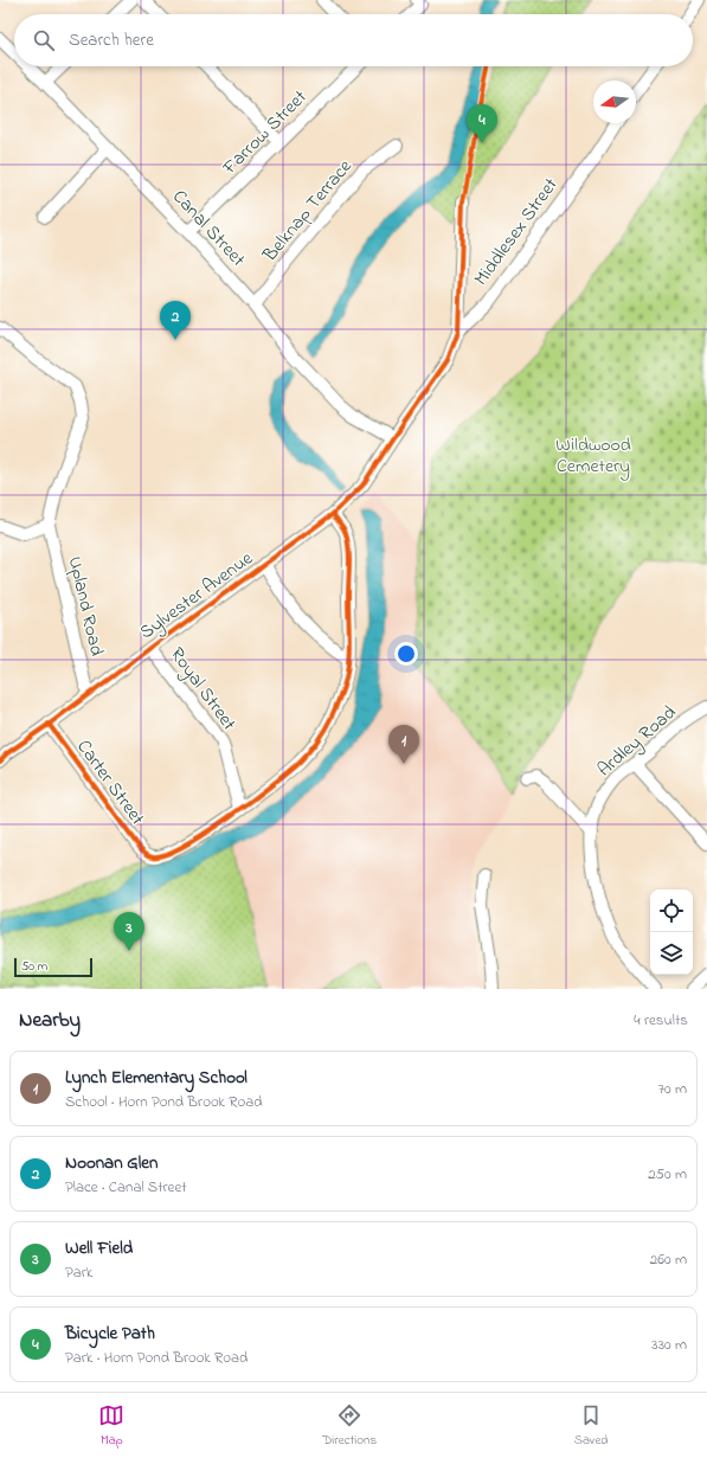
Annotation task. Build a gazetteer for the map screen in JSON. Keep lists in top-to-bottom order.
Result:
{
  "streets": {
    "street": [
      "Farrow Street",
      "Belknap Terrace",
      "Canal Street",
      "Middlesex Street",
      "Sylvester Avenue",
      "Upland Road",
      "Royal Street",
      "Ardley Road",
      "Carter Street"
    ]
  },
  "crossings": [
    ["Farrow Street", "Canal Street"],
    ["Belknap Terrace", "Canal Street"],
    ["Canal Street", "Middlesex Street"],
    ["Canal Street", "Sylvester Avenue"],
    ["Middlesex Street", "Sylvester Avenue"],
    ["Sylvester Avenue", "Upland Road"],
    ["Sylvester Avenue", "Royal Street"],
    ["Sylvester Avenue", "Carter Street"],
    ["Royal Street", "Carter Street"]
  ],
  "parks": ["Wildwood Cemetery"],
  "scale_bar": "50 m",
  "north": "left",
  "page": {
    "search": "Search here",
    "pins": [
      "4",
      "2",
      "1",
      "3"
    ],
    "scale": "50 m",
    "heading": ["Nearby", "4 results"],
    "list": [
      {
        "mark": "1",
        "name": "Lynch Elementary School",
        "note": "School · Horn Pond Brook Road",
        "value": "70 m"
      },
      {
        "mark": "2",
        "name": "Noonan Glen",
        "note": "Place · Canal Street",
        "value": "250 m"
      },
      {
        "mark": "3",
        "name": "Well Field",
        "note": "Park",
        "value": "260 m"
      },
      {
        "mark": "4",
        "name": "Bicycle Path",
        "note": "Park · Horn Pond Brook Road",
        "value": "330 m"
      }
    ],
    "nav": ["Map", "Directions", "Saved"]
  }
}
